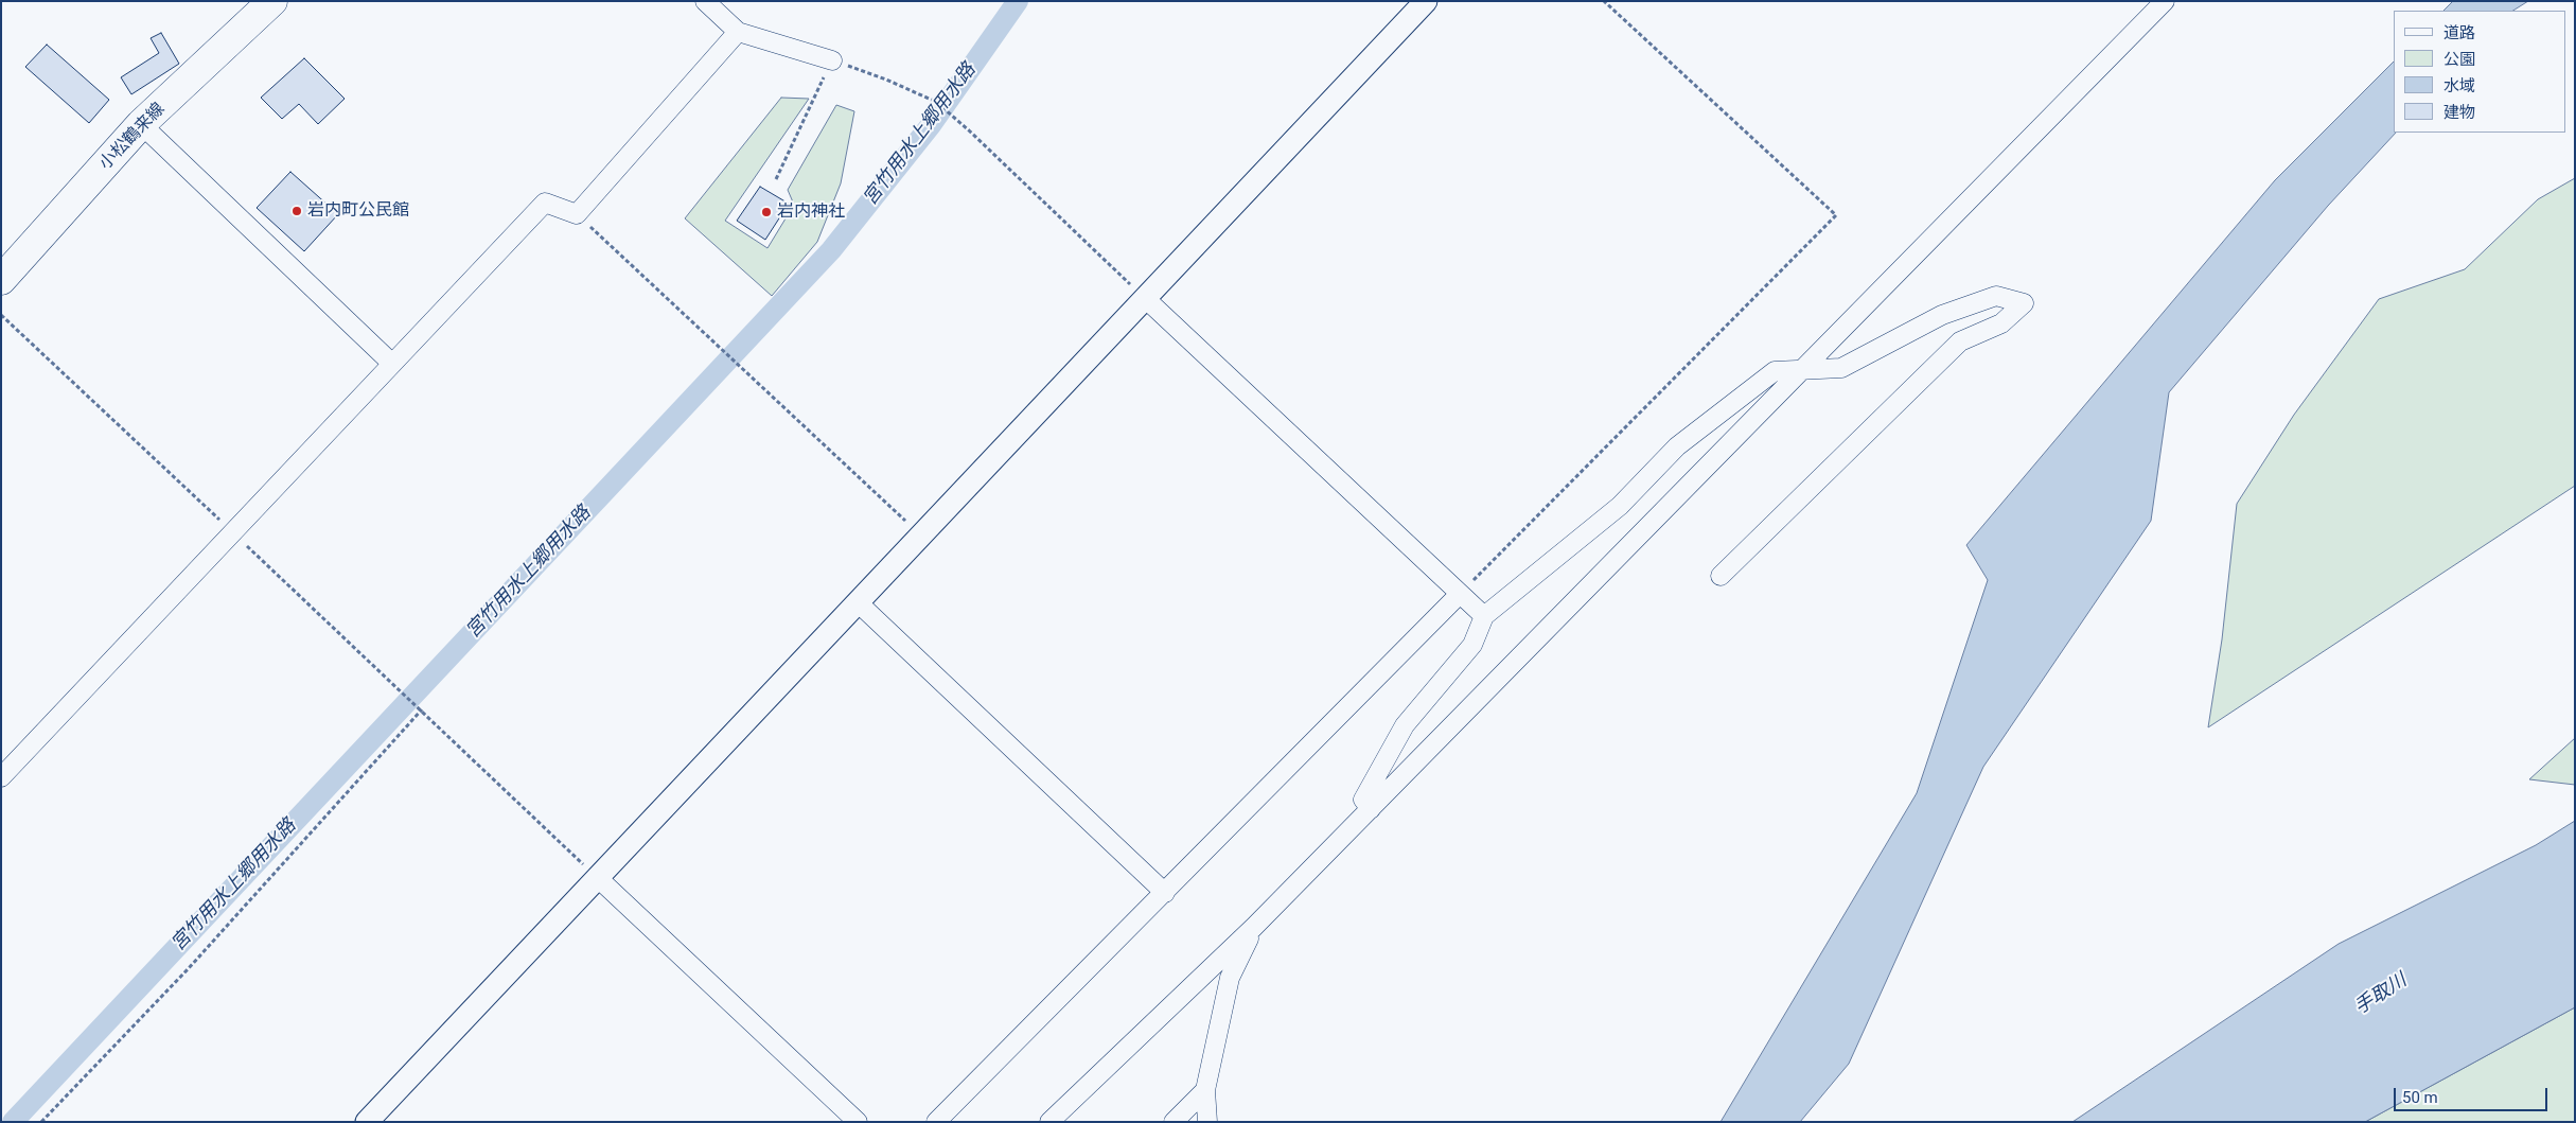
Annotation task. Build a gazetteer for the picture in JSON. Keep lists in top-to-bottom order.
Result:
{
  "streets": {
    "main road": ["小松鶴来線"]
  },
  "water": ["宮竹用水上郷用水路", "手取川"],
  "places": ["岩内町公民館", "岩内神社"],
  "legend": [
    "道路",
    "公園",
    "水域",
    "建物"
  ],
  "scale_bar": "50 m"
}
